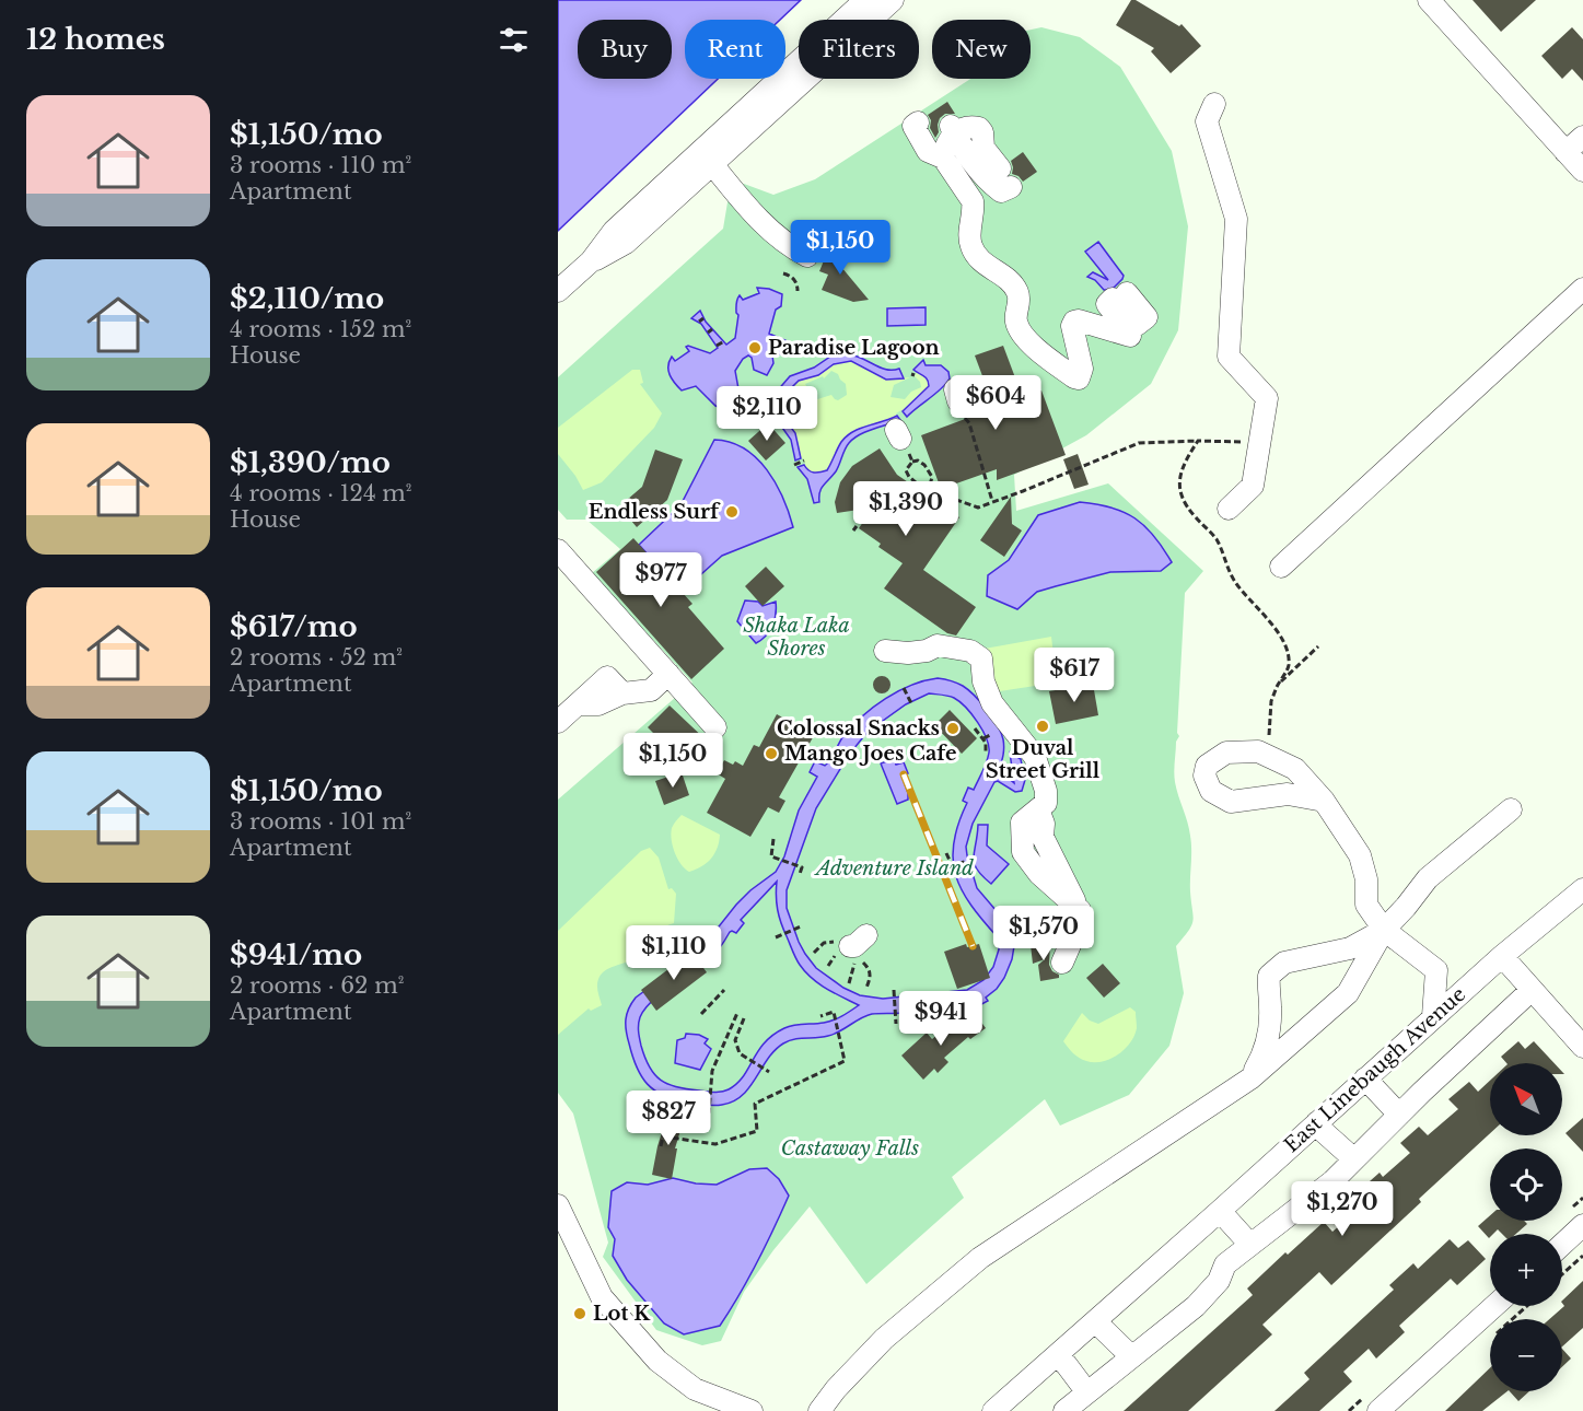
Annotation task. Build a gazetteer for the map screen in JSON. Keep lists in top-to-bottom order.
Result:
{
  "streets": {
    "street": ["East Linebaugh Avenue"]
  },
  "parks": ["Shaka Laka Shores", "Adventure Island", "Castaway Falls"],
  "places": [
    "Paradise Lagoon",
    "Endless Surf",
    "Duval Street Grill",
    "Colossal Snacks",
    "Mango Joes Cafe",
    "Lot K"
  ],
  "north": "top left",
  "page": {
    "heading": "12 homes",
    "chip": [
      "Buy",
      "Rent",
      "Filters",
      "New"
    ],
    "list": [
      {
        "name": "$1,150/mo",
        "note": "3 rooms · 110 m² · Apartment"
      },
      {
        "name": "$2,110/mo",
        "note": "4 rooms · 152 m² · House"
      },
      {
        "name": "$1,390/mo",
        "note": "4 rooms · 124 m² · House"
      },
      {
        "name": "$617/mo",
        "note": "2 rooms · 52 m² · Apartment"
      },
      {
        "name": "$1,150/mo",
        "note": "3 rooms · 101 m² · Apartment"
      },
      {
        "name": "$941/mo",
        "note": "2 rooms · 62 m² · Apartment"
      }
    ],
    "price": [
      "$1,150",
      "$604",
      "$2,110",
      "$1,390",
      "$977",
      "$617",
      "$1,150",
      "$1,570",
      "$1,110",
      "$941",
      "$827",
      "$1,270"
    ],
    "map_buttons": ["+", "−"]
  }
}
